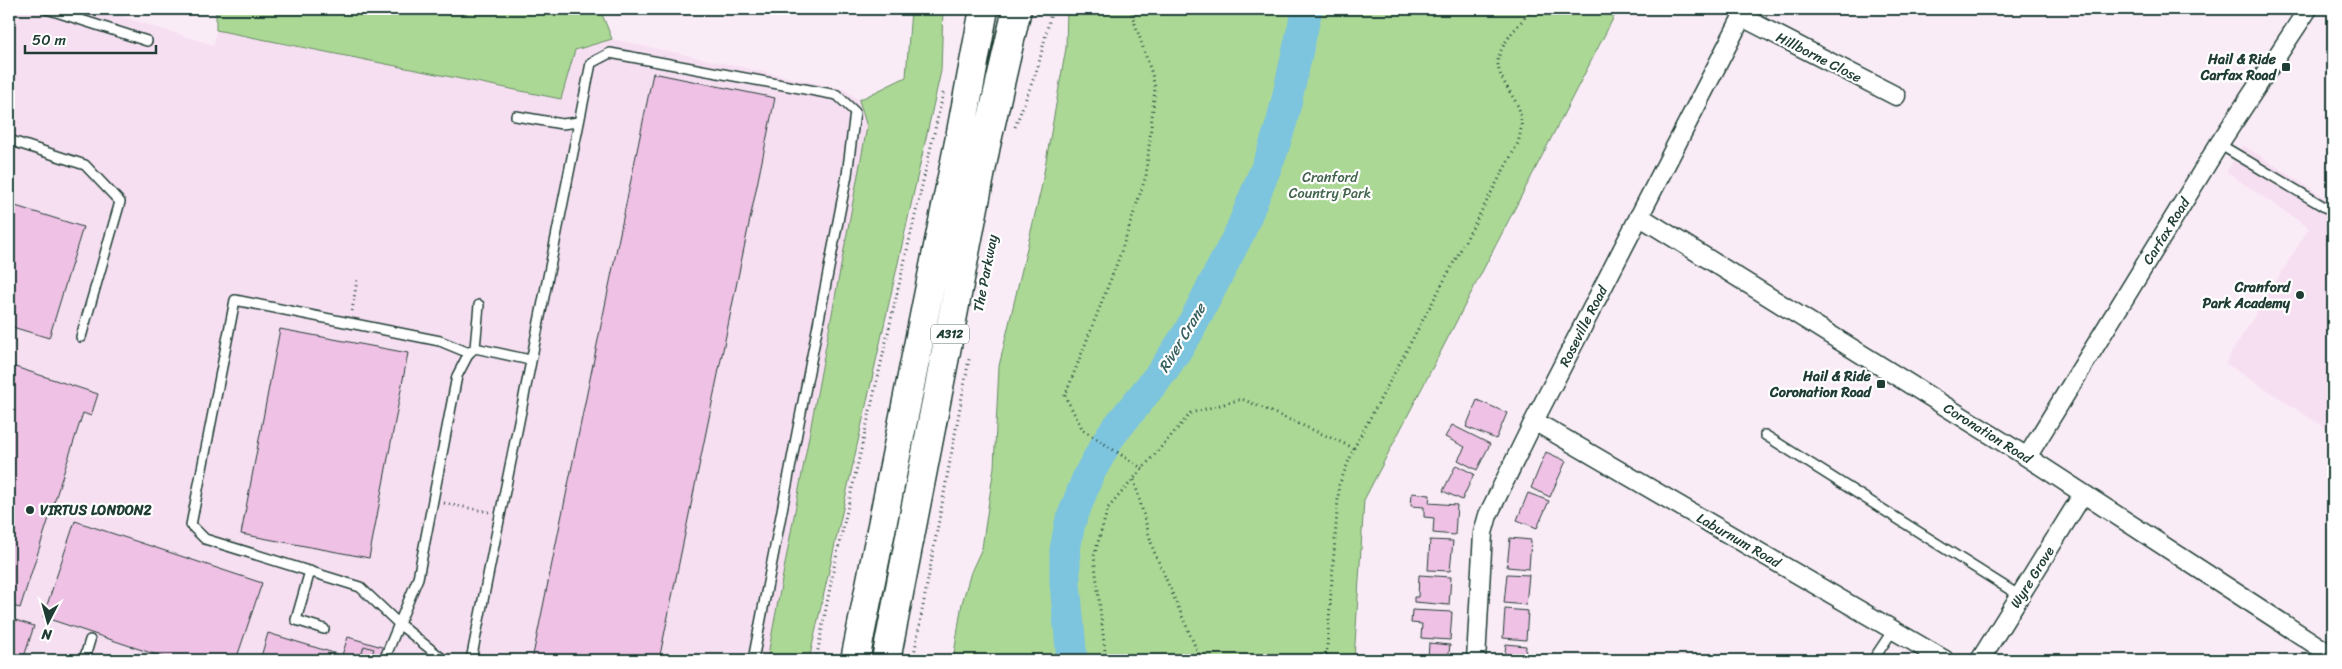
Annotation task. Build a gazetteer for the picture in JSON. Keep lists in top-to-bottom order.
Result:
{
  "streets": {
    "highway": ["The Parkway", "A312"],
    "street": [
      "Hillborne Close",
      "Carfax Road",
      "Roseville Road",
      "Coronation Road",
      "Laburnum Road",
      "Wyre Grove"
    ]
  },
  "crossings": [
    ["Hillborne Close", "Roseville Road"],
    ["Carfax Road", "Coronation Road"],
    ["Roseville Road", "Coronation Road"],
    ["Roseville Road", "Laburnum Road"],
    ["Coronation Road", "Wyre Grove"]
  ],
  "water": ["River Crane"],
  "parks": ["Cranford Country Park"],
  "places": {
    "transit": ["Hail & Ride Carfax Road", "Hail & Ride Coronation Road"],
    "other": ["Cranford Park Academy", "VIRTUS LONDON2"]
  },
  "scale_bar": "50 m",
  "north": "bottom"
}
